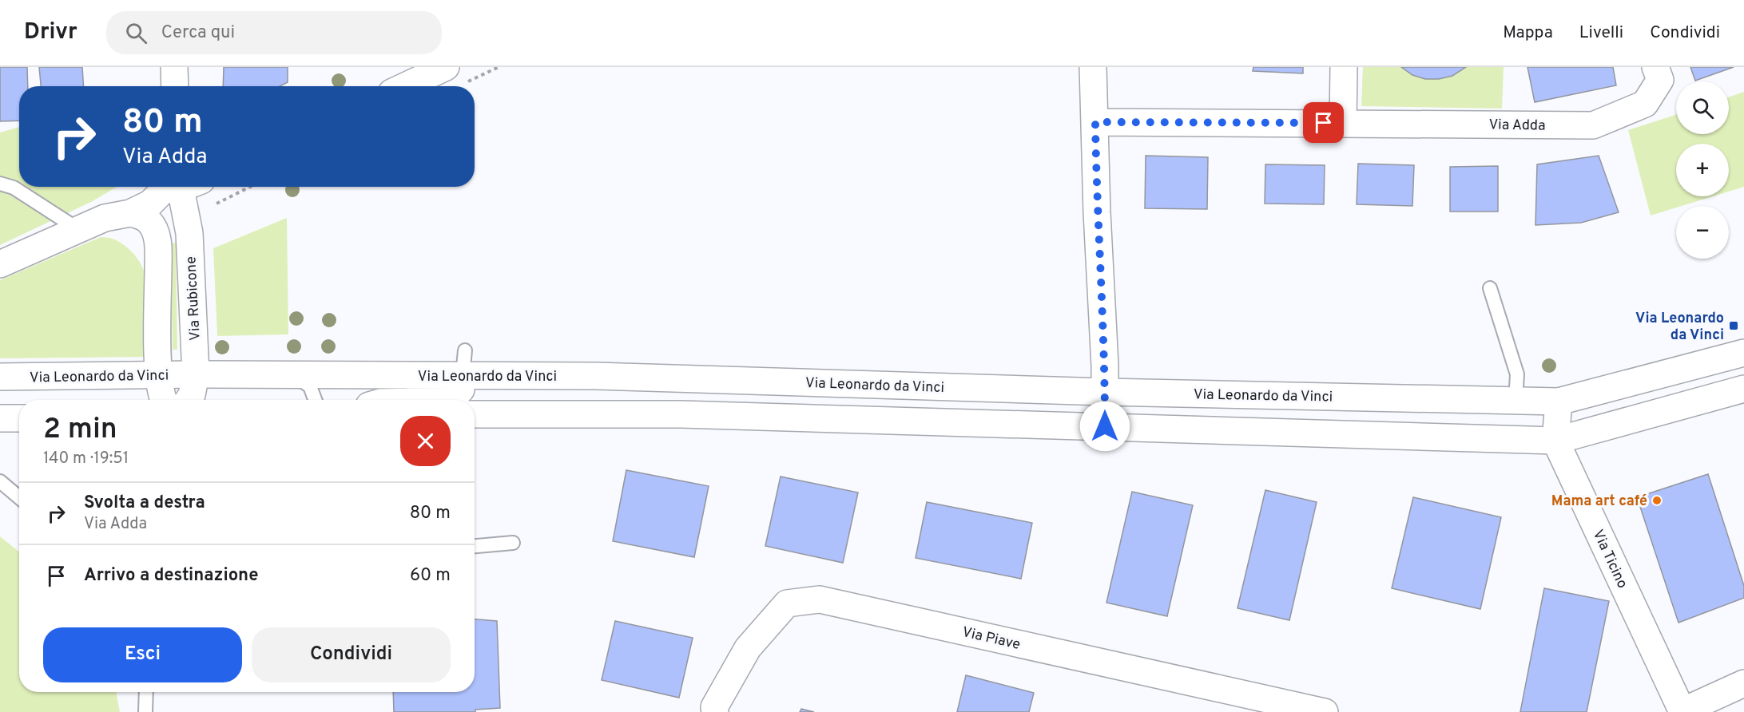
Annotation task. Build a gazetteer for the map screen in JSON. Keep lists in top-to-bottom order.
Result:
{
  "streets": {
    "street": [
      "Via Adda",
      "Via Rubicone",
      "Via Leonardo da Vinci",
      "Via Ticino",
      "Via Piave"
    ]
  },
  "crossings": [
    ["Via Rubicone", "Via Leonardo da Vinci"],
    ["Via Leonardo da Vinci", "Via Ticino"]
  ],
  "places": {
    "transit": ["Via Leonardo da Vinci"],
    "other": ["Mama art café"]
  },
  "page": {
    "header": "Drivr",
    "search": "Cerca qui",
    "nav": ["Mappa", "Livelli", "Condividi"],
    "map_buttons": ["+", "−"],
    "turn": ["80 m", "Via Adda"],
    "heading": ["2 min", "140 m · 19:51"],
    "list": [
      {
        "name": "Svolta a destra",
        "note": "Via Adda",
        "value": "80 m"
      },
      {
        "name": "Arrivo a destinazione",
        "value": "60 m"
      }
    ],
    "buttons": ["Esci", "Condividi"]
  }
}
